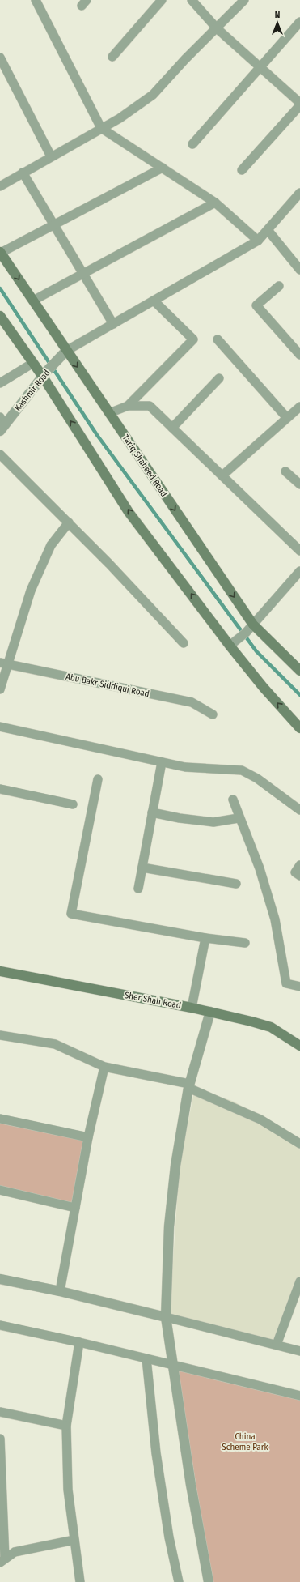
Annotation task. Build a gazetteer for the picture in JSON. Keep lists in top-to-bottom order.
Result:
{
  "streets": {
    "main road": ["Tariq Shaheed Road", "Sher Shah Road"],
    "street": ["Kashmir Road", "Abu Bakr Siddiqui Road"]
  },
  "crossings": [
    ["Kashmir Road", "Tariq Shaheed Road"]
  ],
  "parks": ["China Scheme Park"],
  "north": "top"
}
